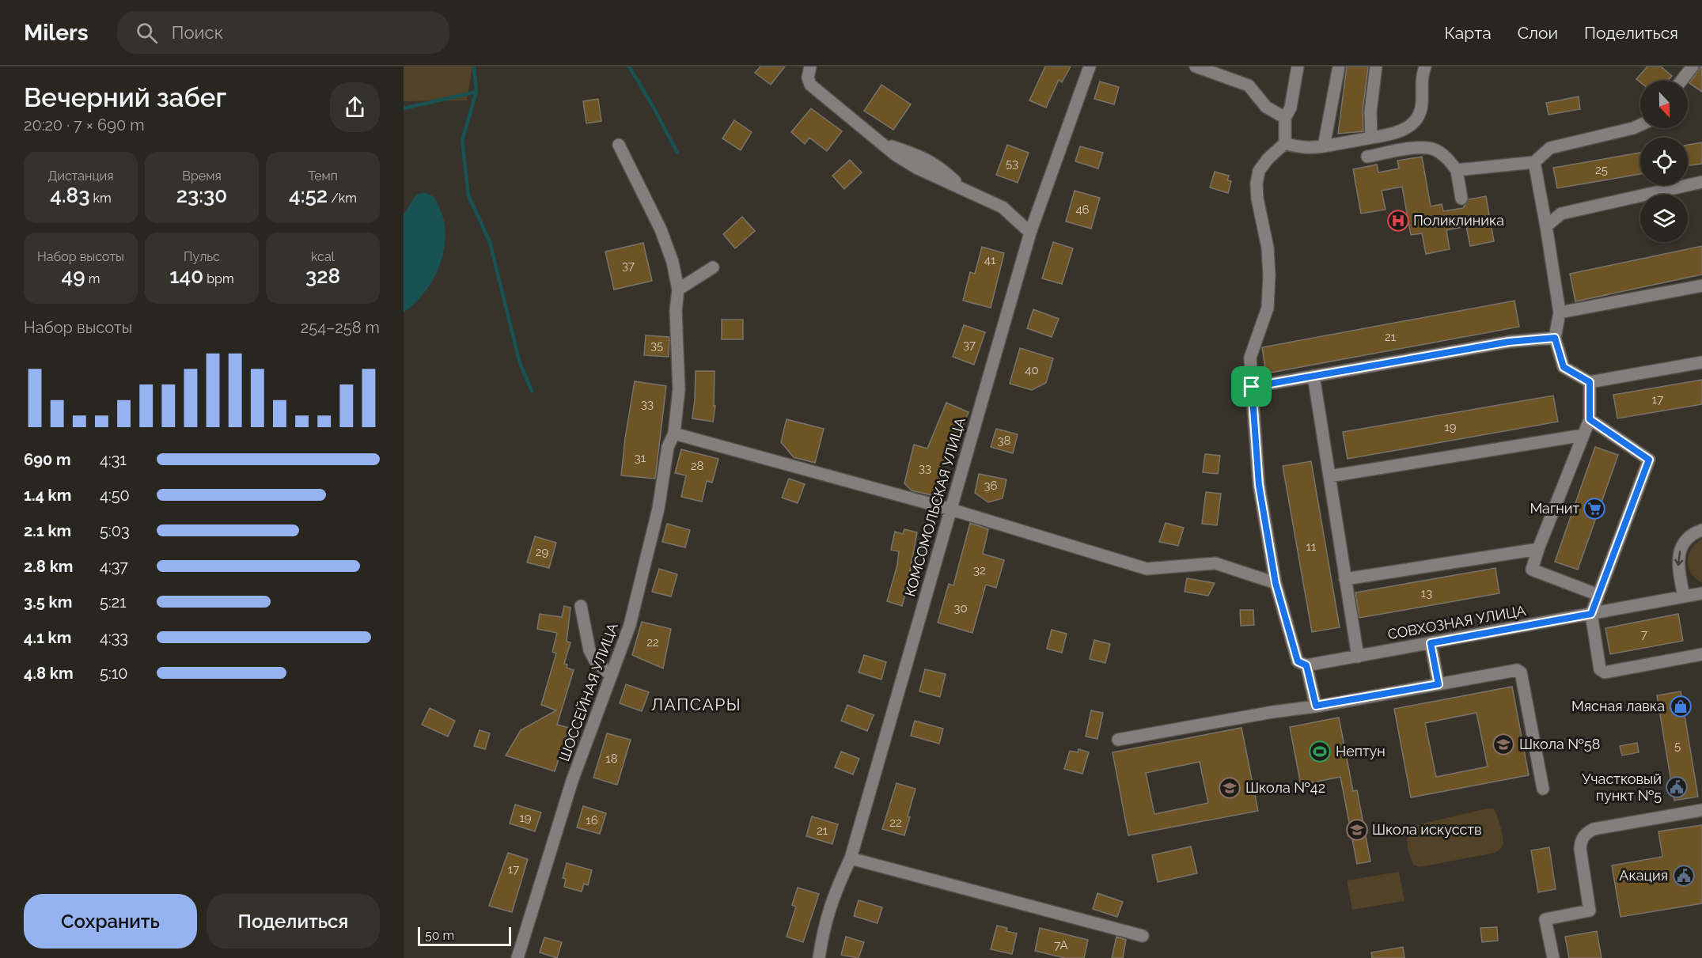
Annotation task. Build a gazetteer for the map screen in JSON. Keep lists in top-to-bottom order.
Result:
{
  "streets": {
    "street": ["КОМСОМОЛЬСКАЯ УЛИЦА", "СОВХОЗНАЯ УЛИЦА", "ШОССЕЙНАЯ УЛИЦА"]
  },
  "districts": ["ЛАПСАРЫ"],
  "places": {
    "hospital": ["Поликлиника"],
    "supermarket": ["Магнит"],
    "shop": ["Мясная лавка"],
    "school or university": ["Школа №58", "Школа №42", "Школа искусств"],
    "sports": ["Нептун"],
    "public building": ["Участковый пункт №5", "Акация"]
  },
  "house_numbers": [
    "53",
    "25",
    "46",
    "41",
    "37",
    "21",
    "37",
    "35",
    "40",
    "17",
    "33",
    "19",
    "38",
    "31",
    "28",
    "33",
    "36",
    "11",
    "29",
    "32",
    "13",
    "30",
    "7",
    "22",
    "5",
    "18",
    "19",
    "16",
    "22",
    "21",
    "17",
    "7А"
  ],
  "scale_bar": "50 m",
  "north": "bottom",
  "page": {
    "header": "Milers",
    "search": "Поиск",
    "nav": ["Карта", "Слои", "Поделиться"],
    "heading": ["Вечерний забег", "20:20 · 7 × 690 m"],
    "stats": [
      ["Дистанция", "4.83 km"],
      ["Время", "23:30"],
      ["Темп", "4:52 /km"],
      ["Набор высоты", "49 m"],
      ["Пульс", "140 bpm"],
      ["kcal", "328"]
    ],
    "chart": ["Набор высоты", "254–258 m"],
    "list": [
      {
        "name": "690 m",
        "note": "4:31"
      },
      {
        "name": "1.4 km",
        "note": "4:50"
      },
      {
        "name": "2.1 km",
        "note": "5:03"
      },
      {
        "name": "2.8 km",
        "note": "4:37"
      },
      {
        "name": "3.5 km",
        "note": "5:21"
      },
      {
        "name": "4.1 km",
        "note": "4:33"
      },
      {
        "name": "4.8 km",
        "note": "5:10"
      }
    ],
    "buttons": ["Сохранить", "Поделиться"],
    "scale": "50 m"
  }
}
